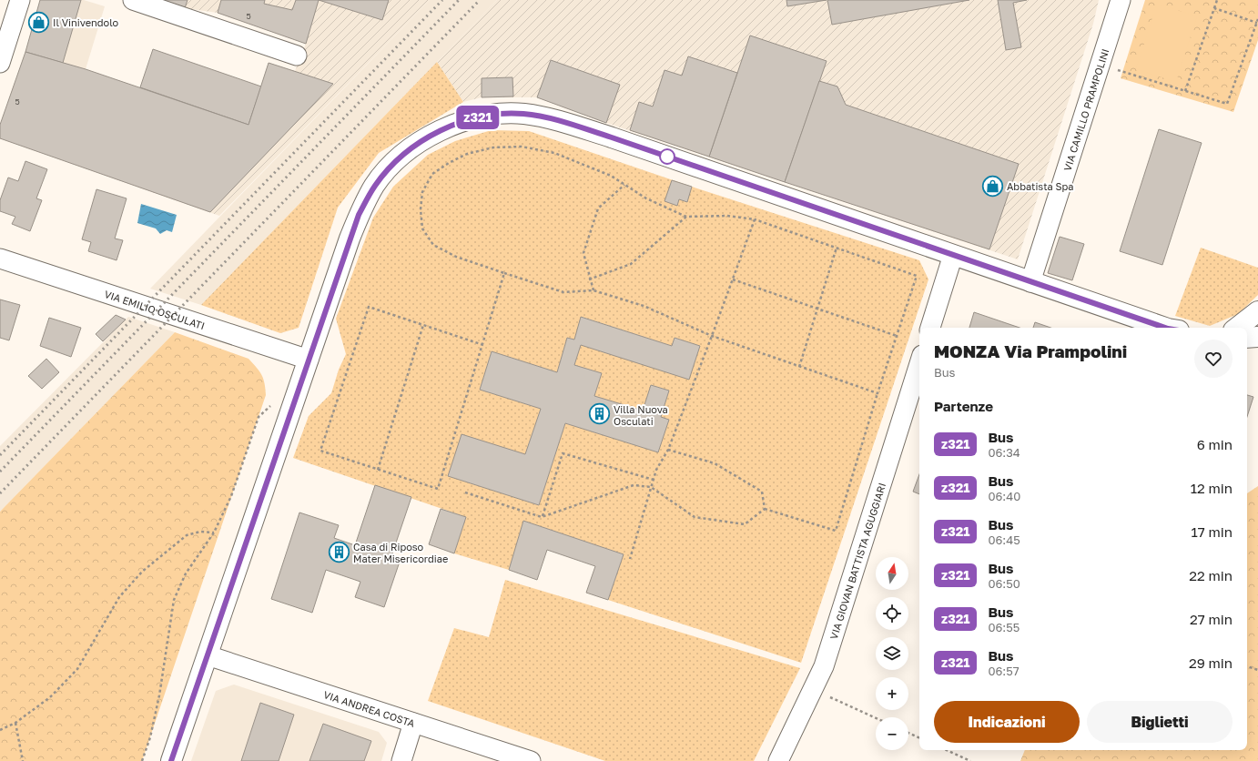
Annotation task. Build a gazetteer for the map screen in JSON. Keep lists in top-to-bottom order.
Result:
{
  "streets": {
    "street": [
      "VIA CAMILLO PRAMPOLINI",
      "VIA EMILIO OSCULATI",
      "VIA GIOVAN BATTISTA AGUGGIARI",
      "VIA ANDREA COSTA"
    ]
  },
  "places": {
    "shop": ["Il Vinivendolo", "Abbatista Spa"],
    "building": ["Villa Nuova Osculati", "Casa di Riposo Mater Misericordiae"]
  },
  "lines": ["bus line z321"],
  "house_numbers": ["5", "5"],
  "north": "top",
  "page": {
    "on_map": "z321",
    "heading": [
      ["MONZA Via Prampolini", "Bus"],
      "Partenze"
    ],
    "list": [
      {
        "mark": "z321",
        "name": "Bus",
        "note": "06:34",
        "value": "6 min"
      },
      {
        "mark": "z321",
        "name": "Bus",
        "note": "06:40",
        "value": "12 min"
      },
      {
        "mark": "z321",
        "name": "Bus",
        "note": "06:45",
        "value": "17 min"
      },
      {
        "mark": "z321",
        "name": "Bus",
        "note": "06:50",
        "value": "22 min"
      },
      {
        "mark": "z321",
        "name": "Bus",
        "note": "06:55",
        "value": "27 min"
      },
      {
        "mark": "z321",
        "name": "Bus",
        "note": "06:57",
        "value": "29 min"
      }
    ],
    "map_buttons": ["+", "−"],
    "buttons": ["Indicazioni", "Biglietti"]
  }
}
